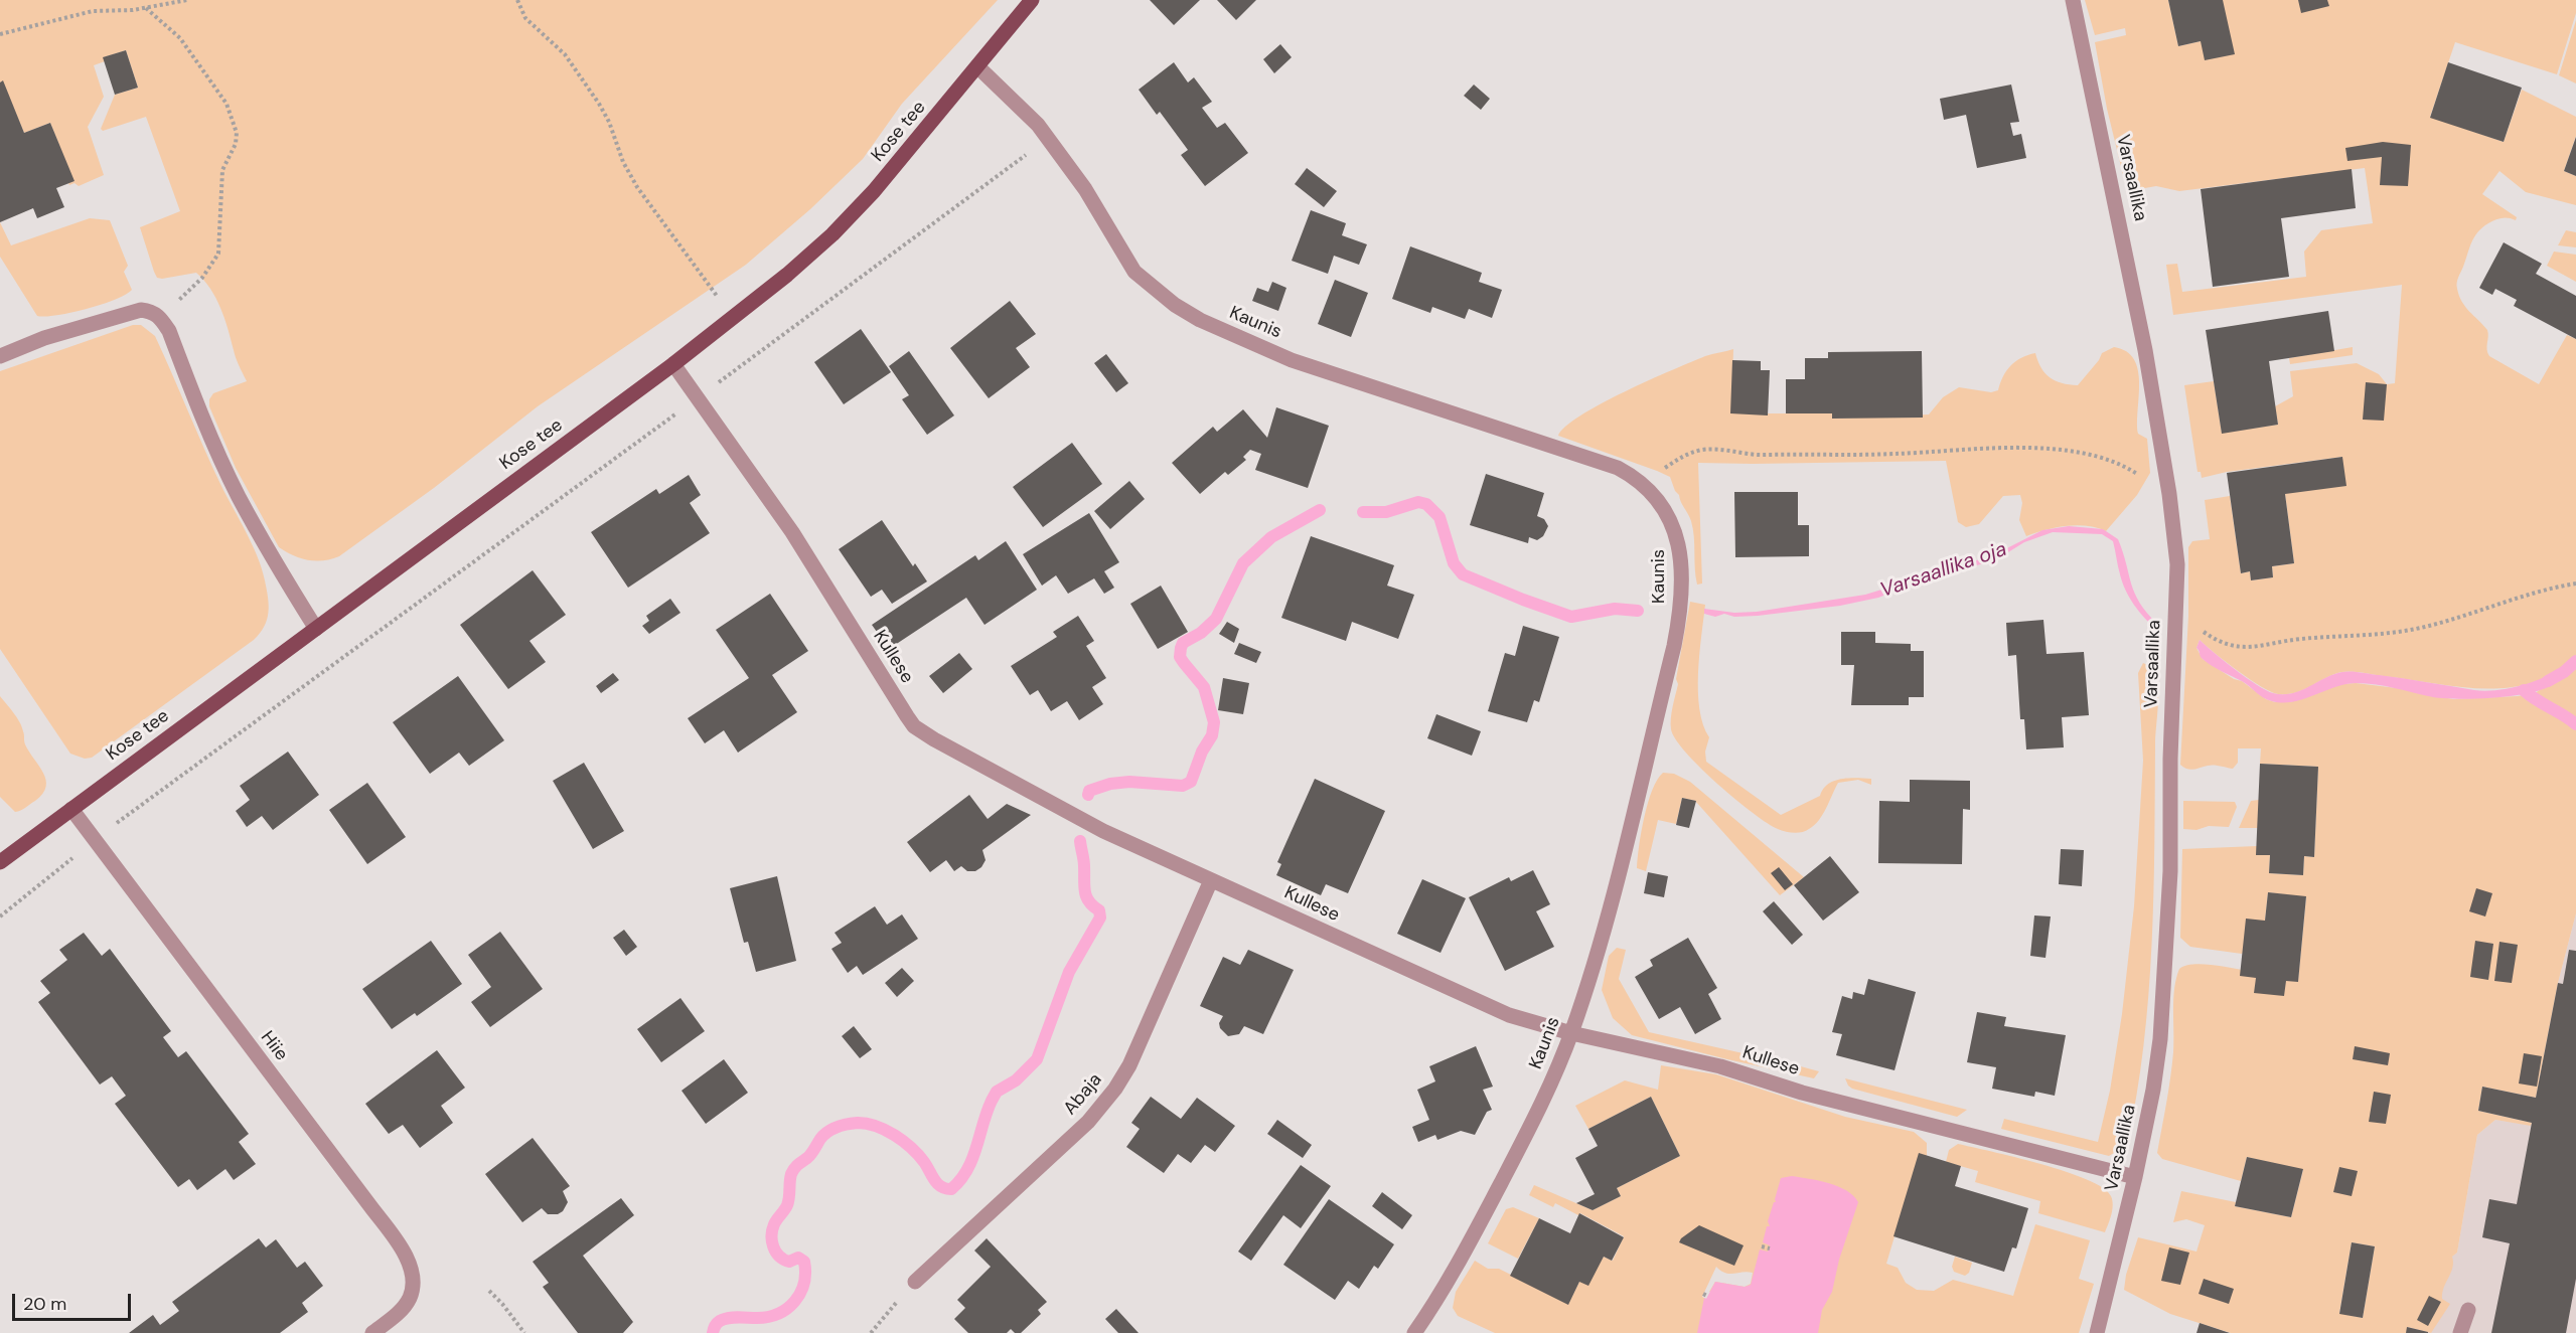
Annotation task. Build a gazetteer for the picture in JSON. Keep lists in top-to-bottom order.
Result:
{
  "streets": {
    "main road": ["Kose tee"],
    "street": [
      "Varsaallika",
      "Kaunis",
      "Kullese",
      "Hiie",
      "Abaja"
    ]
  },
  "crossings": [
    ["Kose tee", "Kaunis"],
    ["Kose tee", "Kullese"],
    ["Kose tee", "Hiie"],
    ["Varsaallika", "Kullese"],
    ["Kaunis", "Kullese"],
    ["Kullese", "Abaja"]
  ],
  "water": ["Varsaallika oja"],
  "scale_bar": "20 m"
}
